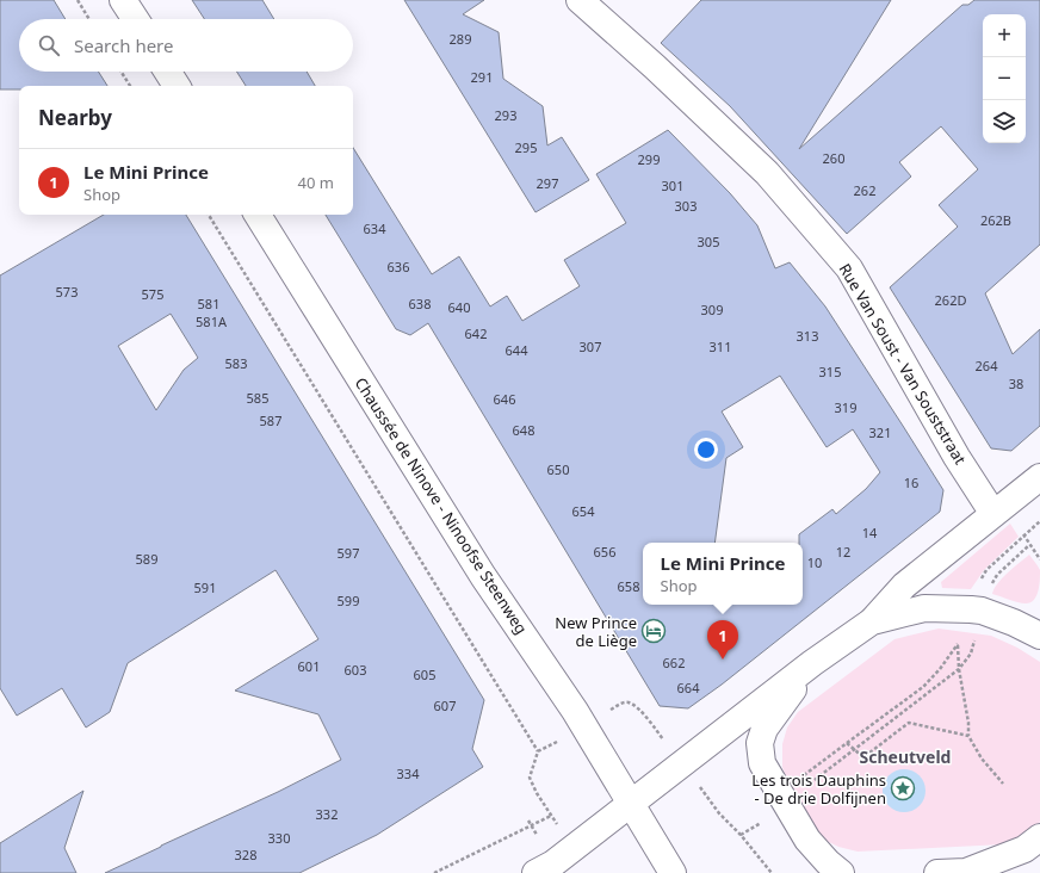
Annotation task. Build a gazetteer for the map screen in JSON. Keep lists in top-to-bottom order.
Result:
{
  "streets": {
    "main road": ["Rue Van Soust - Van Souststraat", "Chaussée de Ninove - Ninoofse Steenweg"]
  },
  "districts": ["Scheutveld"],
  "places": {
    "hotel": ["New Prince de Liège"],
    "place": ["Les trois Dauphins - De drie Dolfijnen"]
  },
  "house_numbers": [
    "289",
    "291",
    "293",
    "295",
    "260",
    "299",
    "297",
    "301",
    "262",
    "303",
    "262B",
    "634",
    "305",
    "636",
    "573",
    "575",
    "262D",
    "581",
    "638",
    "640",
    "309",
    "581A",
    "642",
    "313",
    "307",
    "311",
    "644",
    "583",
    "264",
    "315",
    "38",
    "585",
    "646",
    "319",
    "587",
    "648",
    "321",
    "650",
    "16",
    "654",
    "14",
    "656",
    "12",
    "597",
    "589",
    "10",
    "658",
    "591",
    "599",
    "662",
    "601",
    "603",
    "605",
    "664",
    "607",
    "334",
    "332",
    "330",
    "328"
  ],
  "page": {
    "map_buttons": ["+", "−"],
    "search": "Search here",
    "heading": "Nearby",
    "list": [
      {
        "mark": "1",
        "name": "Le Mini Prince",
        "note": "Shop",
        "value": "40 m"
      }
    ],
    "popup": ["Le Mini Prince", "Shop"],
    "pins": "1"
  }
}
